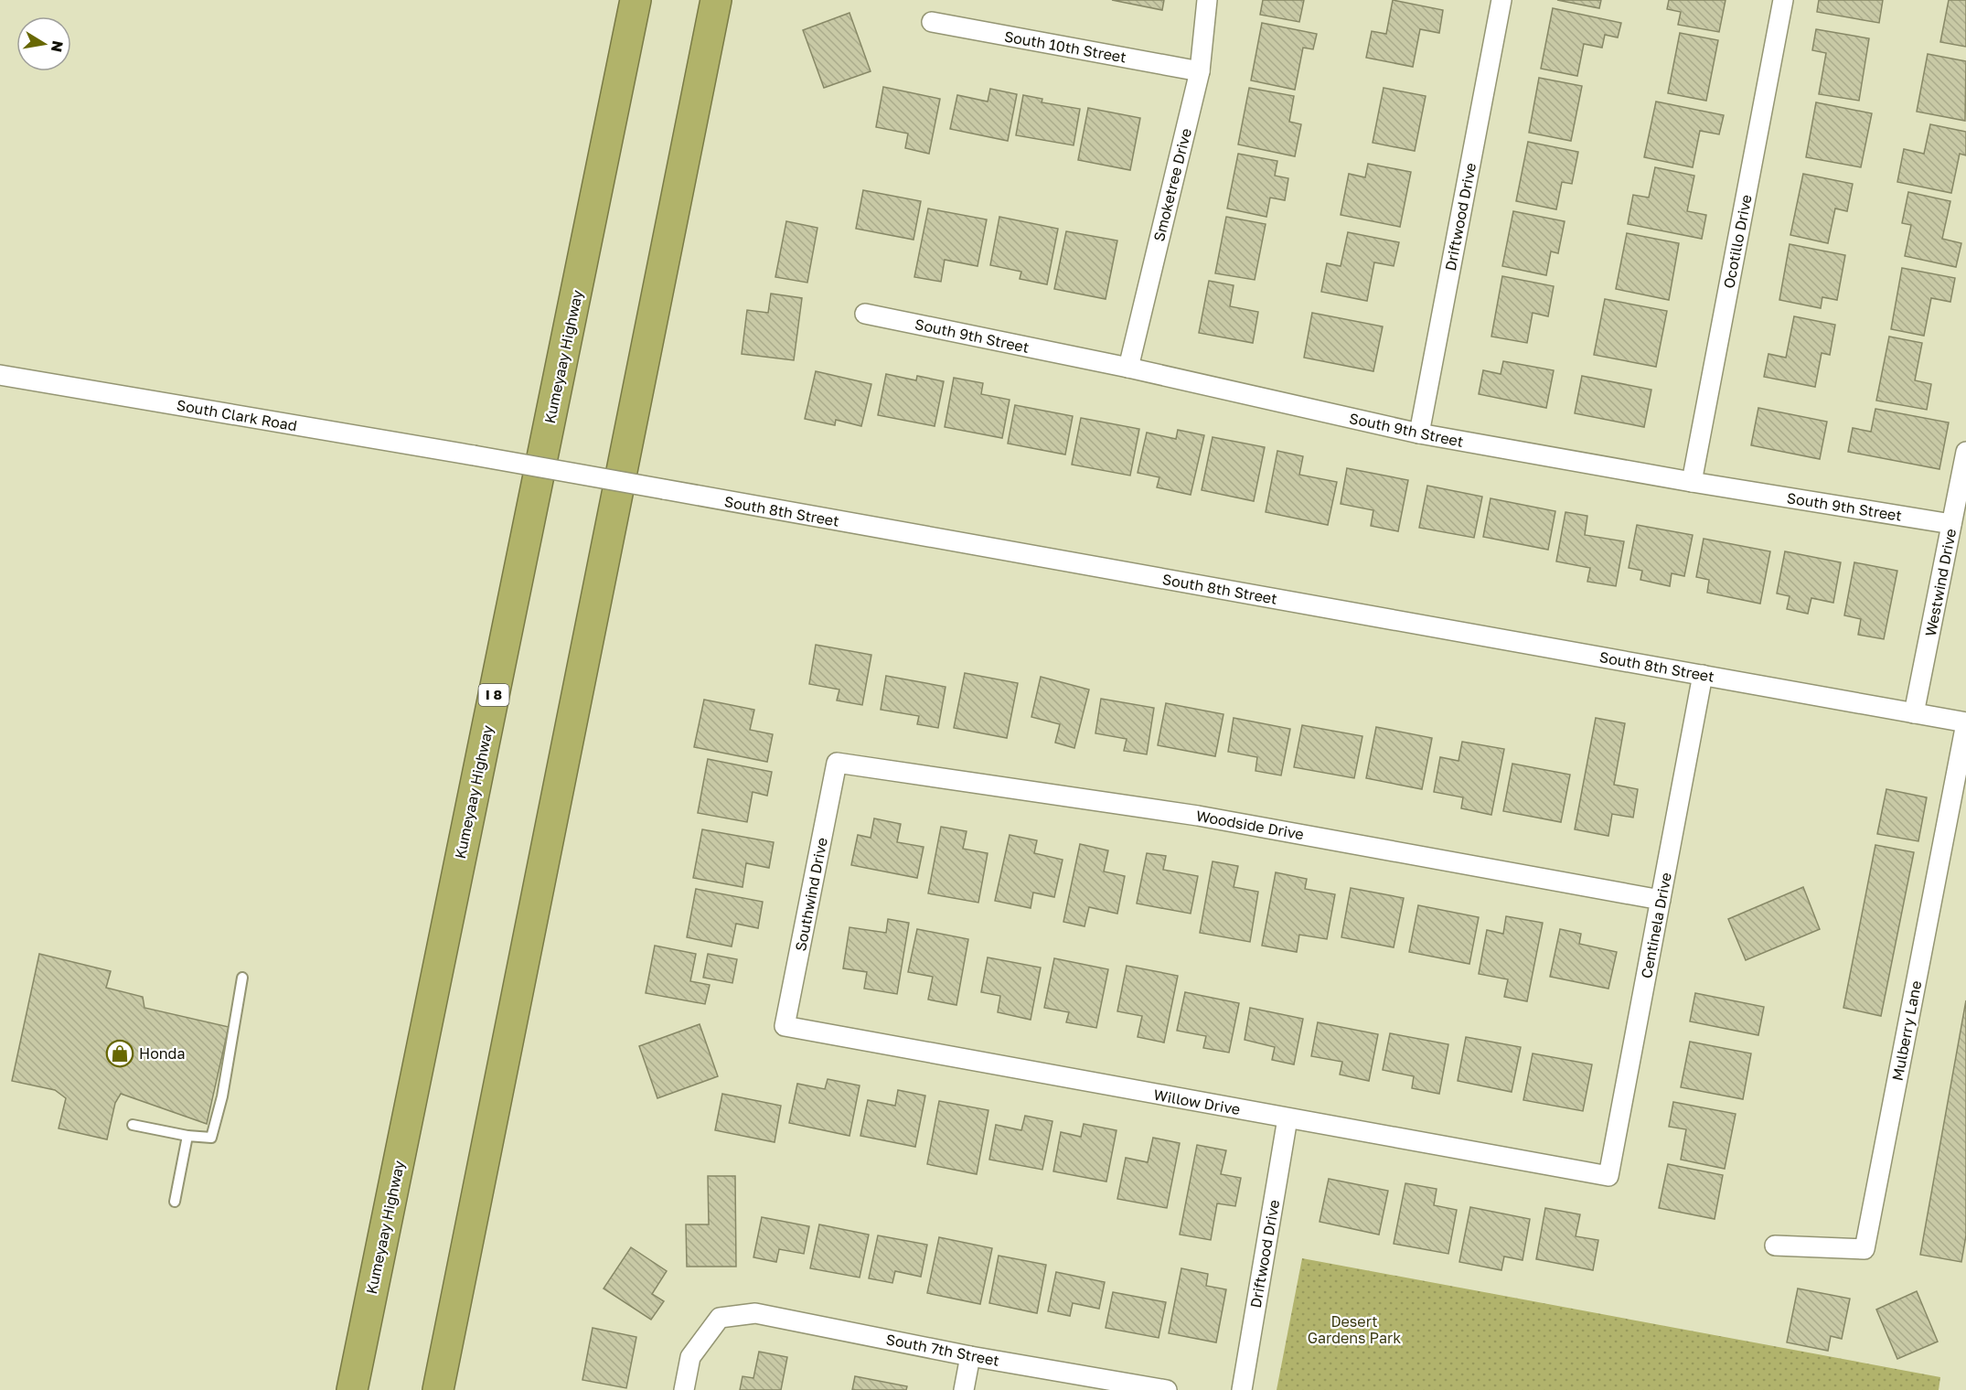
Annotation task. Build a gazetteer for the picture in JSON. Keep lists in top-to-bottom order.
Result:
{
  "streets": {
    "highway": ["Kumeyaay Highway", "I 8"],
    "street": [
      "South 10th Street",
      "Smoketree Drive",
      "Driftwood Drive",
      "Ocotillo Drive",
      "South 9th Street",
      "South Clark Road",
      "South 8th Street",
      "Westwind Drive",
      "Woodside Drive",
      "Southwind Drive",
      "Centinela Drive",
      "Mulberry Lane",
      "Willow Drive",
      "South 7th Street"
    ]
  },
  "crossings": [
    ["South 10th Street", "Smoketree Drive"],
    ["Smoketree Drive", "South 9th Street"],
    ["Driftwood Drive", "South 9th Street"],
    ["Driftwood Drive", "Willow Drive"],
    ["Ocotillo Drive", "South 9th Street"],
    ["South 9th Street", "Westwind Drive"],
    ["South Clark Road", "South 8th Street"],
    ["South 8th Street", "Westwind Drive"],
    ["South 8th Street", "Centinela Drive"],
    ["South 8th Street", "Mulberry Lane"],
    ["Woodside Drive", "Southwind Drive"],
    ["Woodside Drive", "Centinela Drive"],
    ["Southwind Drive", "Willow Drive"],
    ["Centinela Drive", "Willow Drive"]
  ],
  "parks": ["Desert Gardens Park"],
  "places": {
    "shop": ["Honda"]
  },
  "north": "right"
}
